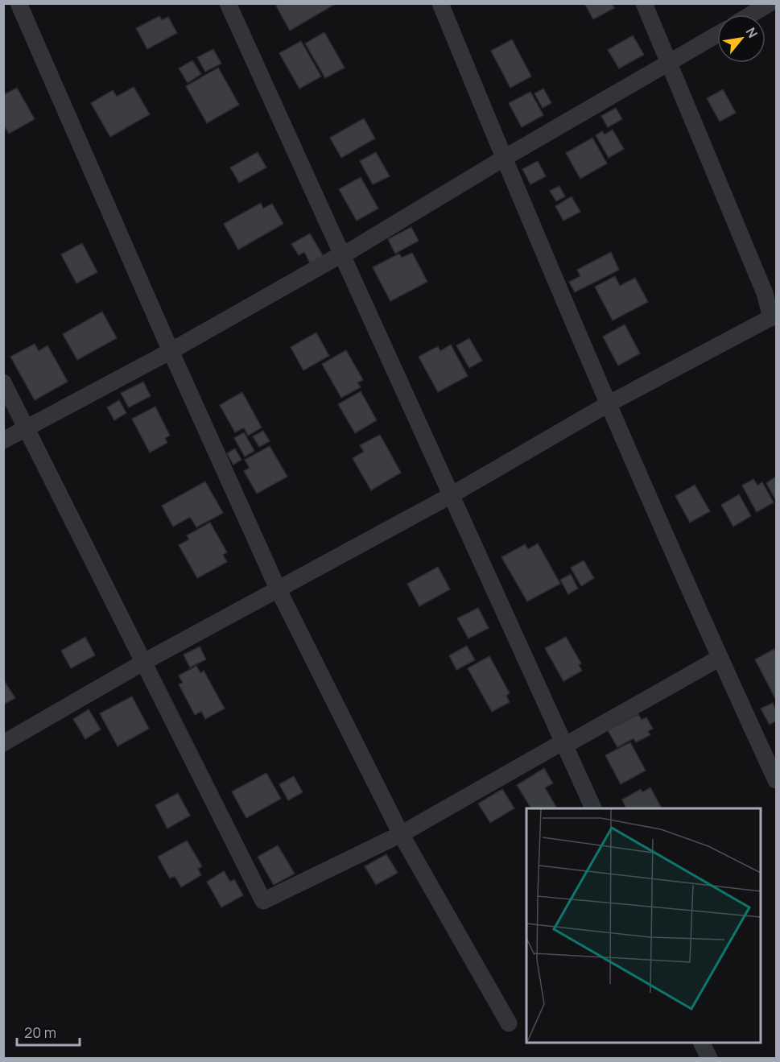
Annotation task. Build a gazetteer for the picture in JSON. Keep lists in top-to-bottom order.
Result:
{
  "scale_bar": "20 m",
  "north": "top right"
}
